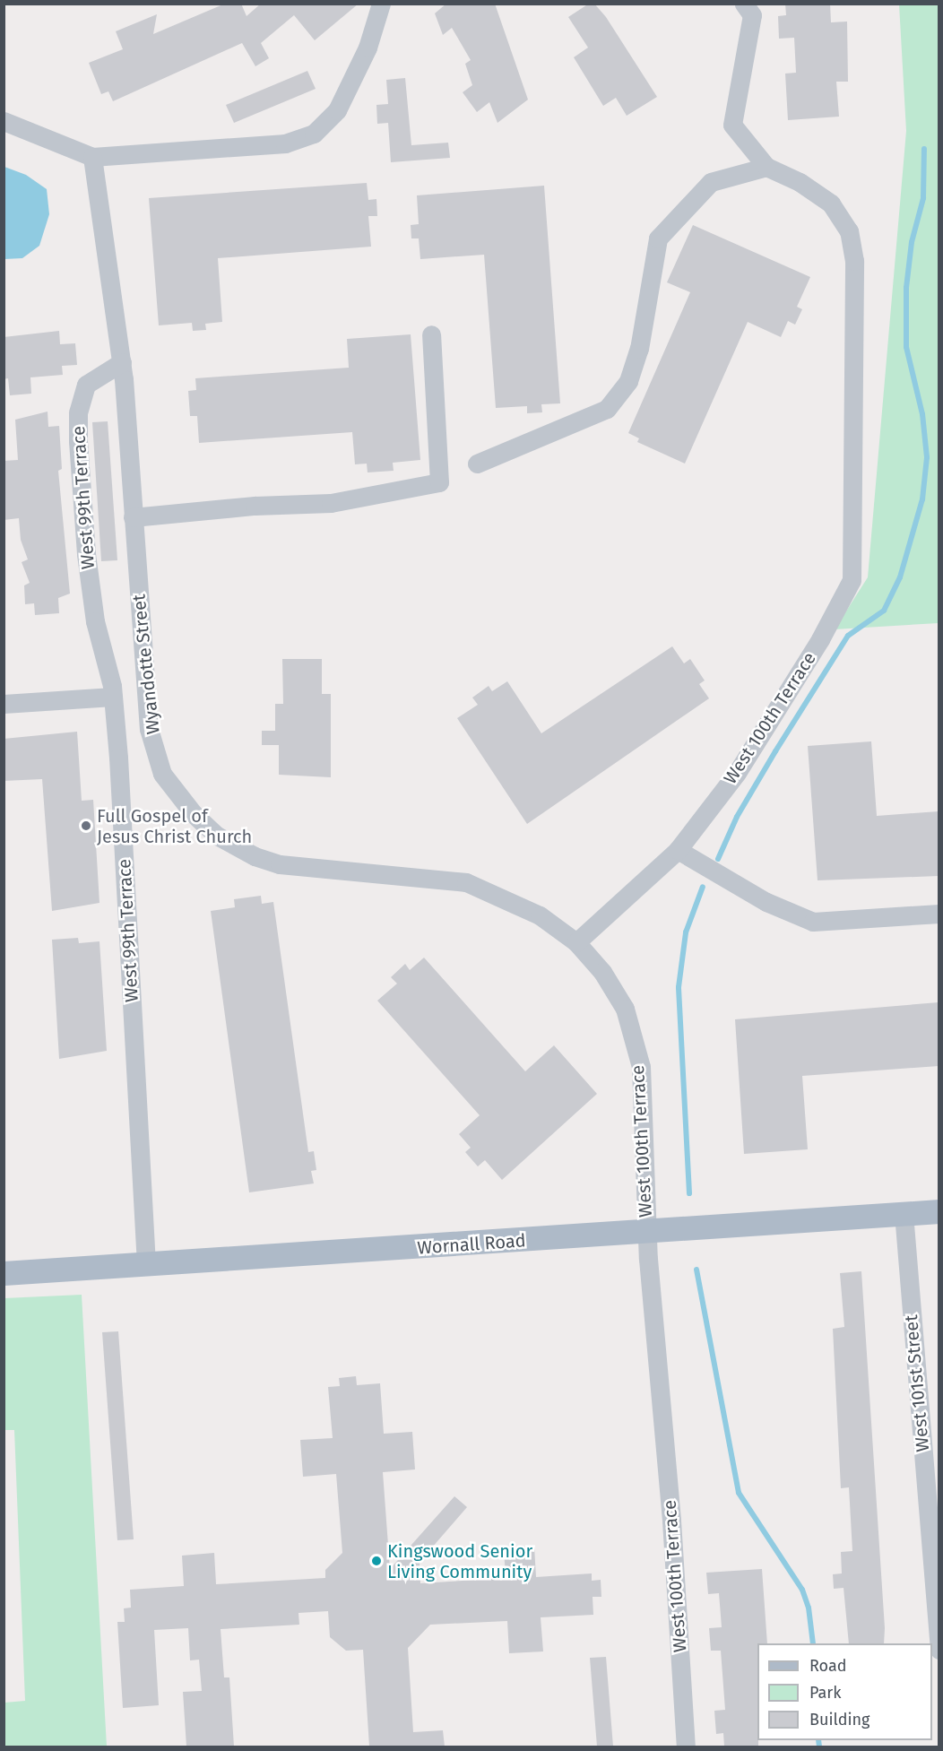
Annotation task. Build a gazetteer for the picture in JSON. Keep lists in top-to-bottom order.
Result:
{
  "streets": {
    "main road": ["Wornall Road"],
    "street": [
      "West 99th Terrace",
      "Wyandotte Street",
      "West 100th Terrace",
      "West 101st Street"
    ]
  },
  "crossings": [
    ["West 99th Terrace", "Wyandotte Street"],
    ["West 99th Terrace", "Wornall Road"],
    ["Wyandotte Street", "West 100th Terrace"],
    ["West 100th Terrace", "Wornall Road"],
    ["Wornall Road", "West 101st Street"]
  ],
  "places": ["Full Gospel of Jesus Christ Church", "Kingswood Senior Living Community"],
  "legend": ["Road", "Park", "Building"]
}
